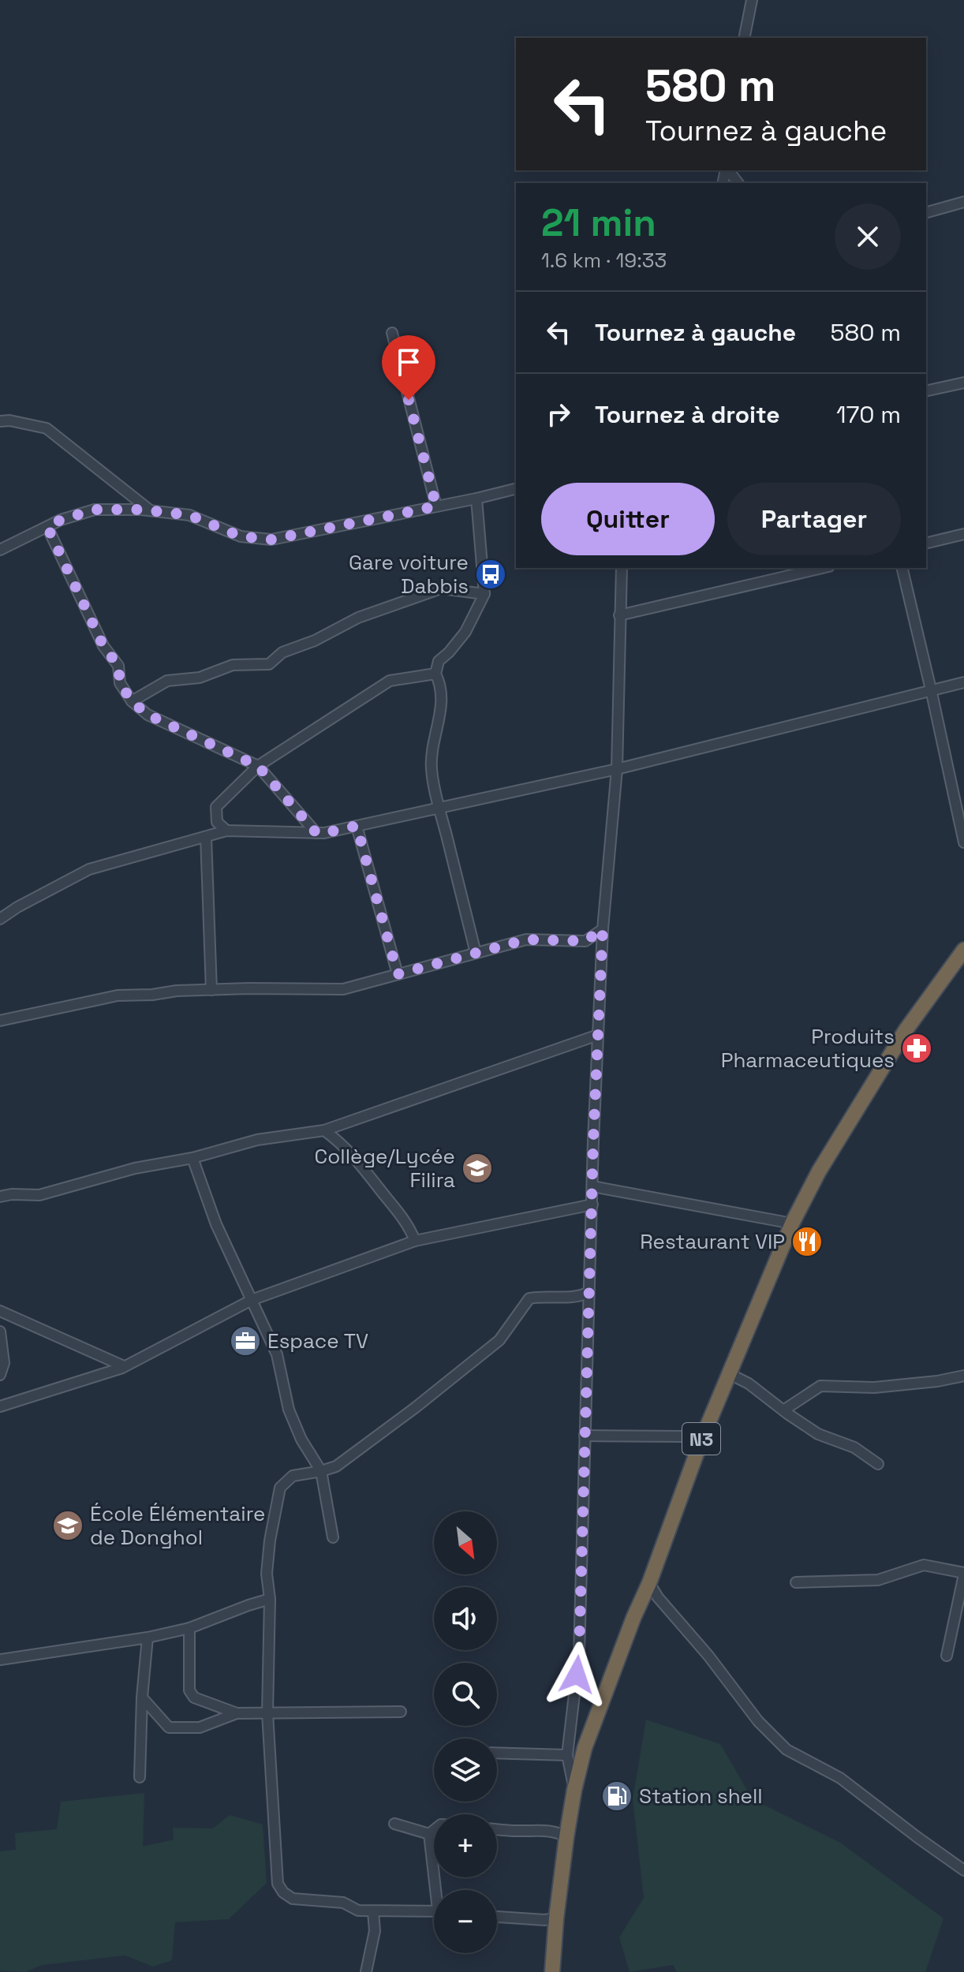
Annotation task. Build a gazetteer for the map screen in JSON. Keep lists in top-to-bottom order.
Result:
{
  "streets": {
    "highway": ["N3"]
  },
  "places": {
    "bus stop": ["Gare voiture Dabbis"],
    "pharmacy": ["Produits Pharmaceutiques"],
    "school or university": ["Collège/Lycée Filira", "École Élémentaire de Donghol"],
    "restaurant": ["Restaurant VIP"],
    "office": ["Espace TV"],
    "fuel station": ["Station shell"]
  },
  "north": "bottom right",
  "page": {
    "turn": ["580 m", "Tournez à gauche"],
    "heading": ["21 min", "1.6 km · 19:33"],
    "list": [
      {
        "name": "Tournez à gauche",
        "value": "580 m"
      },
      {
        "name": "Tournez à droite",
        "value": "170 m"
      }
    ],
    "buttons": ["Quitter", "Partager"],
    "map_buttons": ["+", "−"]
  }
}
